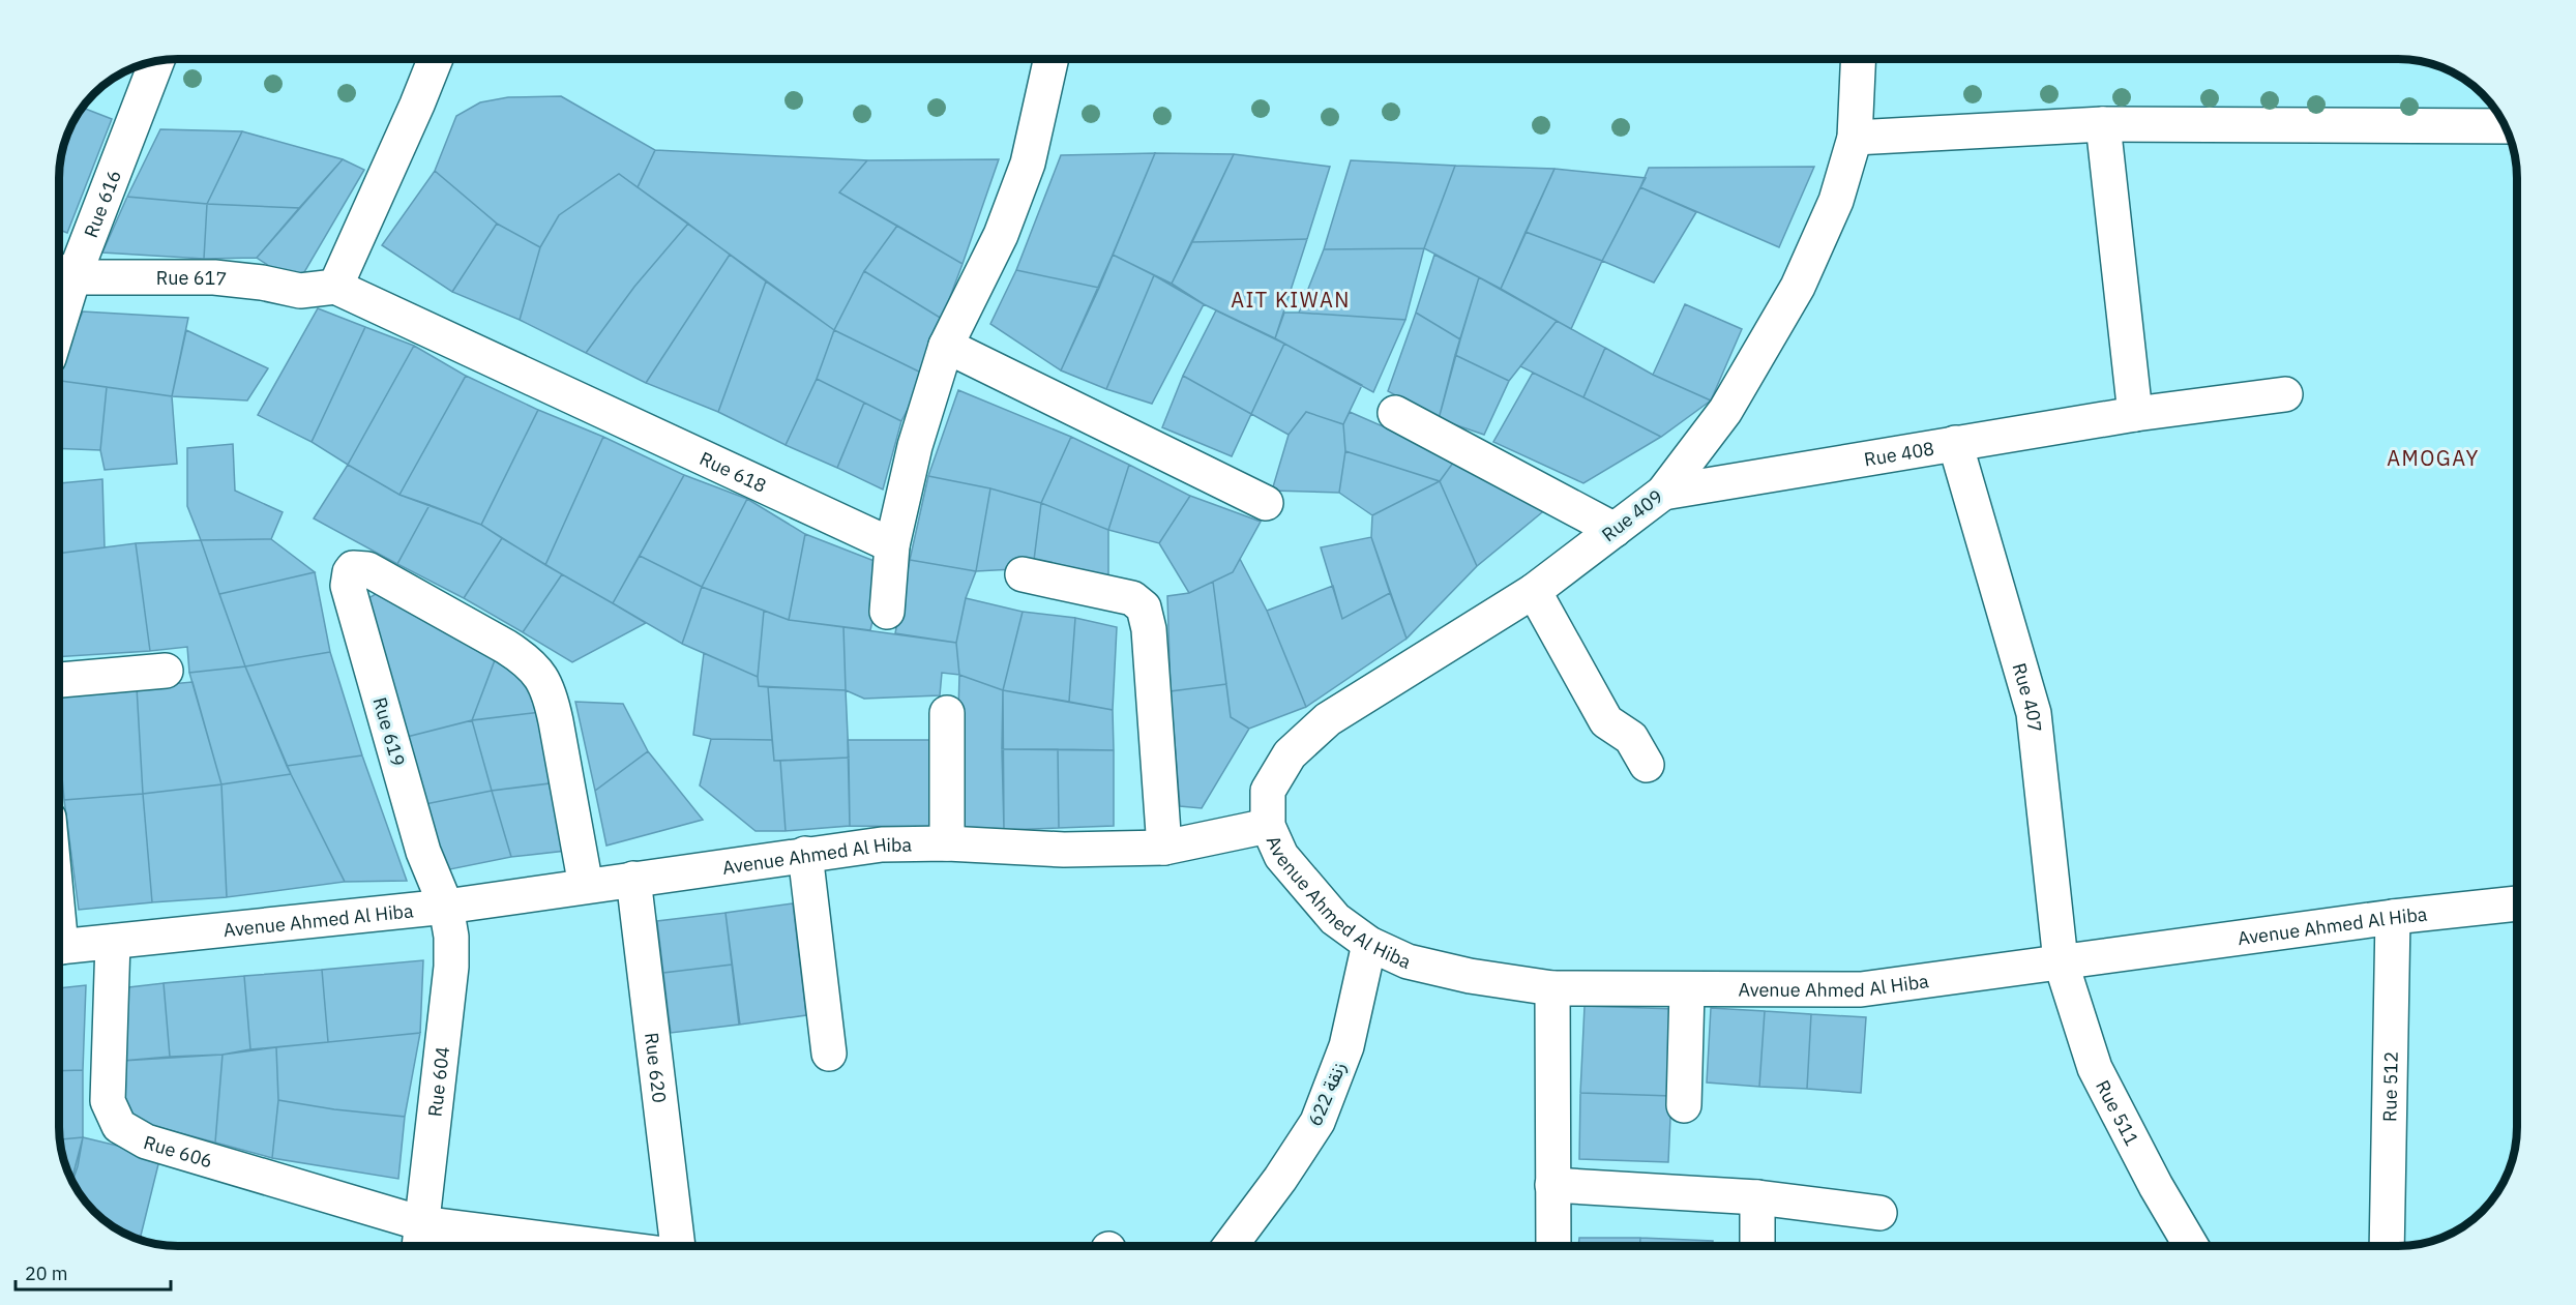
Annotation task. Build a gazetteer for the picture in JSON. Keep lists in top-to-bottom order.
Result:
{
  "streets": {
    "street": [
      "Rue 616",
      "Rue 617",
      "Rue 408",
      "Rue 618",
      "Rue 409",
      "Rue 407",
      "Rue 619",
      "Avenue Ahmed Al Hiba",
      "Rue 620",
      "Rue 604",
      "Rue 512",
      "زنقة 622",
      "Rue 511",
      "Rue 606"
    ]
  },
  "crossings": [
    ["Rue 616", "Rue 617"],
    ["Rue 617", "Rue 618"],
    ["Rue 408", "Rue 409"],
    ["Rue 408", "Rue 407"],
    ["Rue 409", "Avenue Ahmed Al Hiba"],
    ["Rue 407", "Avenue Ahmed Al Hiba"],
    ["Rue 407", "Rue 511"],
    ["Rue 619", "Avenue Ahmed Al Hiba"],
    ["Rue 619", "Rue 604"],
    ["Avenue Ahmed Al Hiba", "Rue 620"],
    ["Avenue Ahmed Al Hiba", "Rue 604"],
    ["Avenue Ahmed Al Hiba", "Rue 512"],
    ["Avenue Ahmed Al Hiba", "زنقة 622"],
    ["Avenue Ahmed Al Hiba", "Rue 511"],
    ["Avenue Ahmed Al Hiba", "Rue 606"],
    ["Rue 620", "Rue 604"],
    ["Rue 620", "Rue 606"],
    ["Rue 604", "Rue 606"]
  ],
  "districts": ["AIT KIWAN", "AMOGAY"],
  "scale_bar": "20 m"
}
